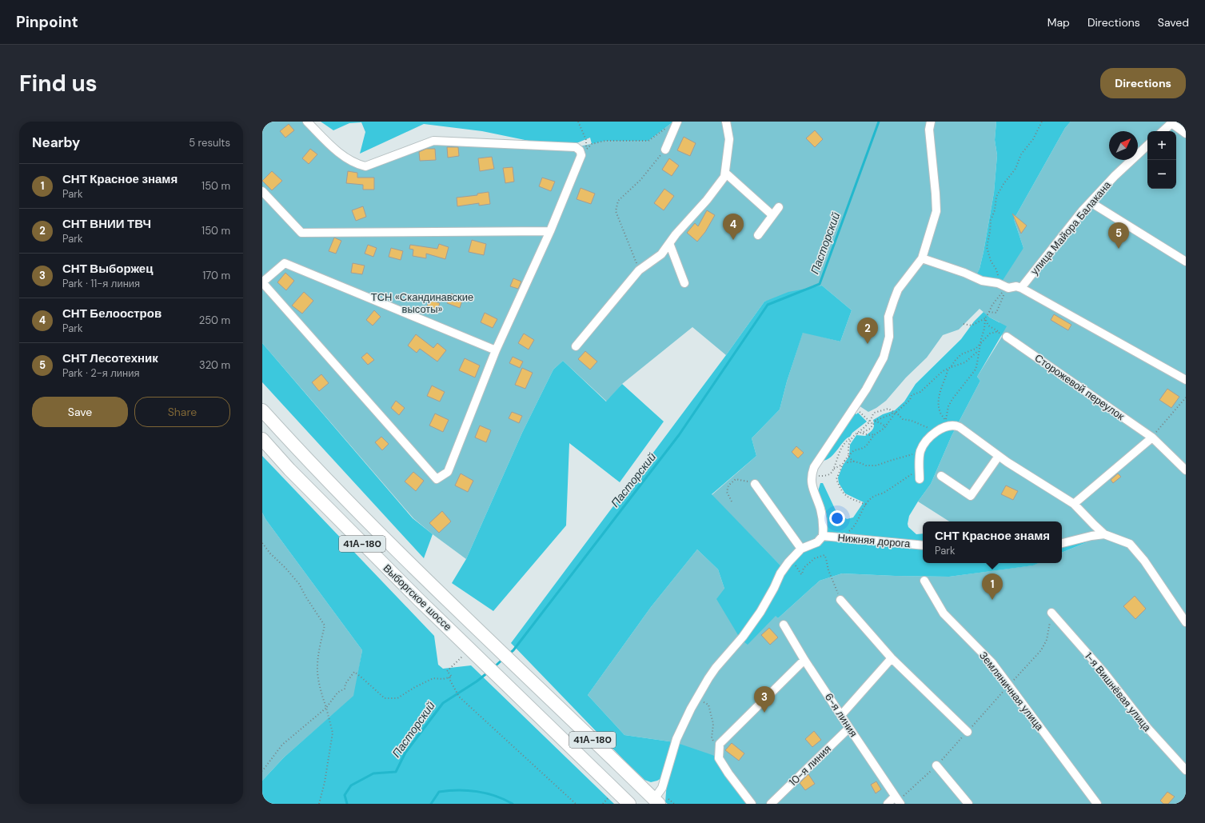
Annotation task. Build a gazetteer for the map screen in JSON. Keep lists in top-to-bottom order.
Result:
{
  "streets": {
    "main road": ["41А-180", "Выборгское шоссе"],
    "street": [
      "улица Майора Балакана",
      "Сторожевой переулок",
      "Нижняя дорога",
      "Земляничная улица",
      "1-я Вишнёвая улица",
      "6-я линия",
      "10-я линия"
    ]
  },
  "crossings": [
    ["41А-180", "Выборгское шоссе"],
    ["6-я линия", "10-я линия"]
  ],
  "water": ["Пасторский"],
  "parks": ["ТСН «Скандинавские высоты»"],
  "north": "top right",
  "page": {
    "header": "Pinpoint",
    "nav": ["Map", "Directions", "Saved"],
    "buttons": [
      "Directions",
      ["Save", "Share"]
    ],
    "title": "Find us",
    "heading": ["Nearby", "5 results"],
    "map_buttons": ["+", "−"],
    "list": [
      {
        "mark": "1",
        "name": "СНТ Красное знамя",
        "note": "Park",
        "value": "150 m"
      },
      {
        "mark": "2",
        "name": "СНТ ВНИИ ТВЧ",
        "note": "Park",
        "value": "150 m"
      },
      {
        "mark": "3",
        "name": "СНТ Выборжец",
        "note": "Park · 11-я линия",
        "value": "170 m"
      },
      {
        "mark": "4",
        "name": "СНТ Белоостров",
        "note": "Park",
        "value": "250 m"
      },
      {
        "mark": "5",
        "name": "СНТ Лесотехник",
        "note": "Park · 2-я линия",
        "value": "320 m"
      }
    ],
    "pins": [
      "4",
      "5",
      "2",
      "1",
      "3"
    ],
    "popup": ["СНТ Красное знамя", "Park"]
  }
}
